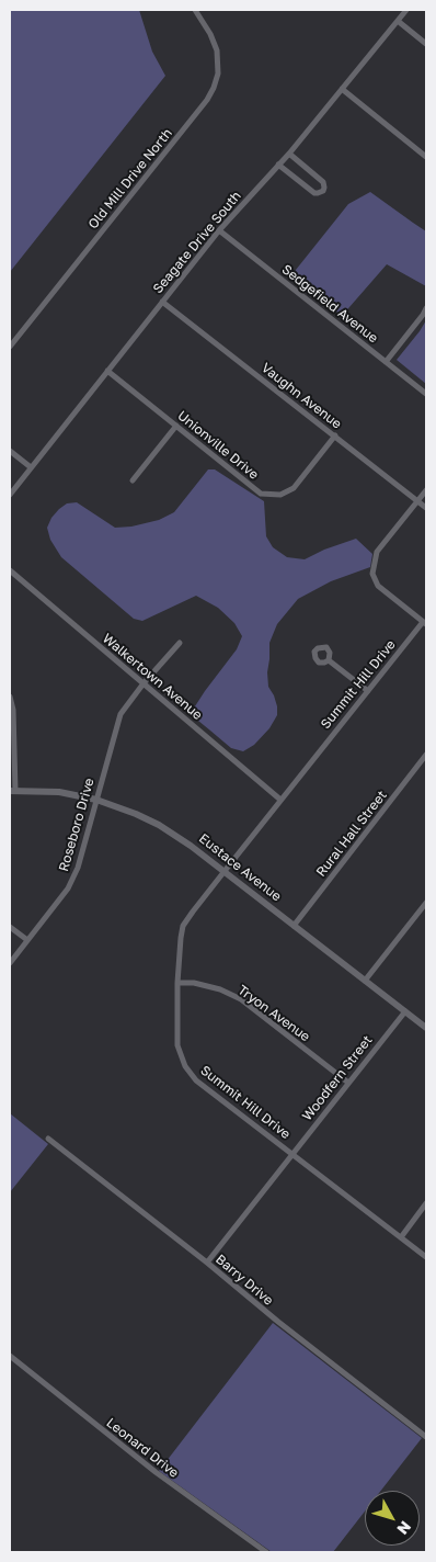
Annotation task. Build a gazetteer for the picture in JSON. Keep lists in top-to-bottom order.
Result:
{
  "streets": {
    "street": [
      "Old Mill Drive North",
      "Seagate Drive South",
      "Sedgefield Avenue",
      "Vaughn Avenue",
      "Unionville Drive",
      "Walkertown Avenue",
      "Summit Hill Drive",
      "Roseboro Drive",
      "Rural Hall Street",
      "Eustace Avenue",
      "Tryon Avenue",
      "Woodfern Street",
      "Barry Drive",
      "Leonard Drive"
    ]
  },
  "crossings": [
    ["Seagate Drive South", "Sedgefield Avenue"],
    ["Seagate Drive South", "Vaughn Avenue"],
    ["Seagate Drive South", "Unionville Drive"],
    ["Vaughn Avenue", "Unionville Drive"],
    ["Walkertown Avenue", "Summit Hill Drive"],
    ["Walkertown Avenue", "Roseboro Drive"],
    ["Summit Hill Drive", "Eustace Avenue"],
    ["Summit Hill Drive", "Tryon Avenue"],
    ["Summit Hill Drive", "Woodfern Street"],
    ["Roseboro Drive", "Eustace Avenue"],
    ["Rural Hall Street", "Eustace Avenue"],
    ["Eustace Avenue", "Woodfern Street"],
    ["Tryon Avenue", "Woodfern Street"],
    ["Woodfern Street", "Barry Drive"]
  ],
  "north": "bottom right"
}
